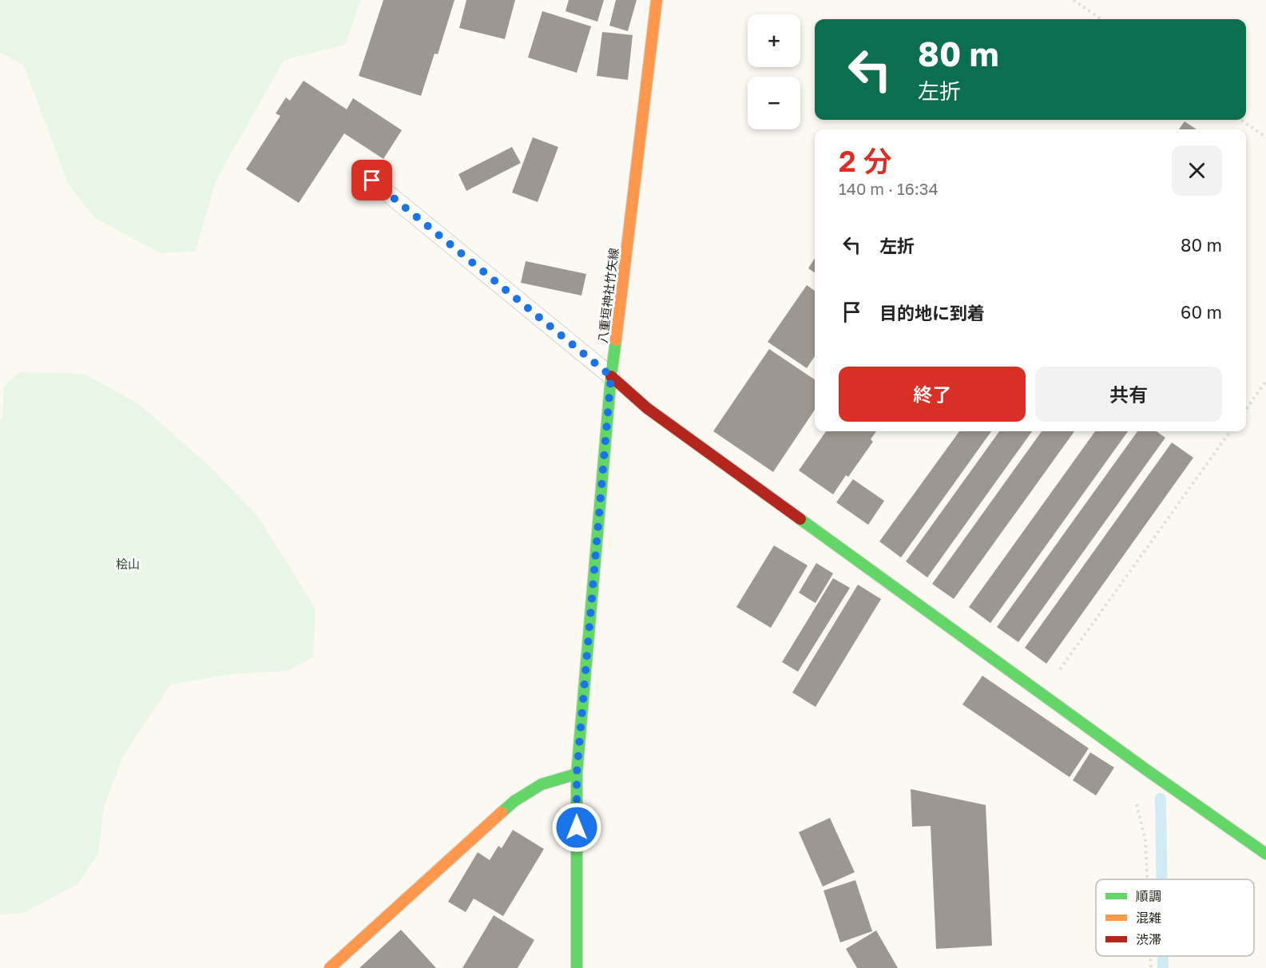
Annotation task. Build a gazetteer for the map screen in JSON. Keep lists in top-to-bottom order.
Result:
{
  "streets": {
    "street": ["八重垣神社竹矢線"]
  },
  "parks": ["桧山"],
  "legend": ["順調", "混雑", "渋滞"],
  "page": {
    "map_buttons": ["+", "−"],
    "turn": ["80 m", "左折"],
    "heading": ["2 分", "140 m · 16:34"],
    "list": [
      {
        "name": "左折",
        "value": "80 m"
      },
      {
        "name": "目的地に到着",
        "value": "60 m"
      }
    ],
    "buttons": ["終了", "共有"]
  }
}
